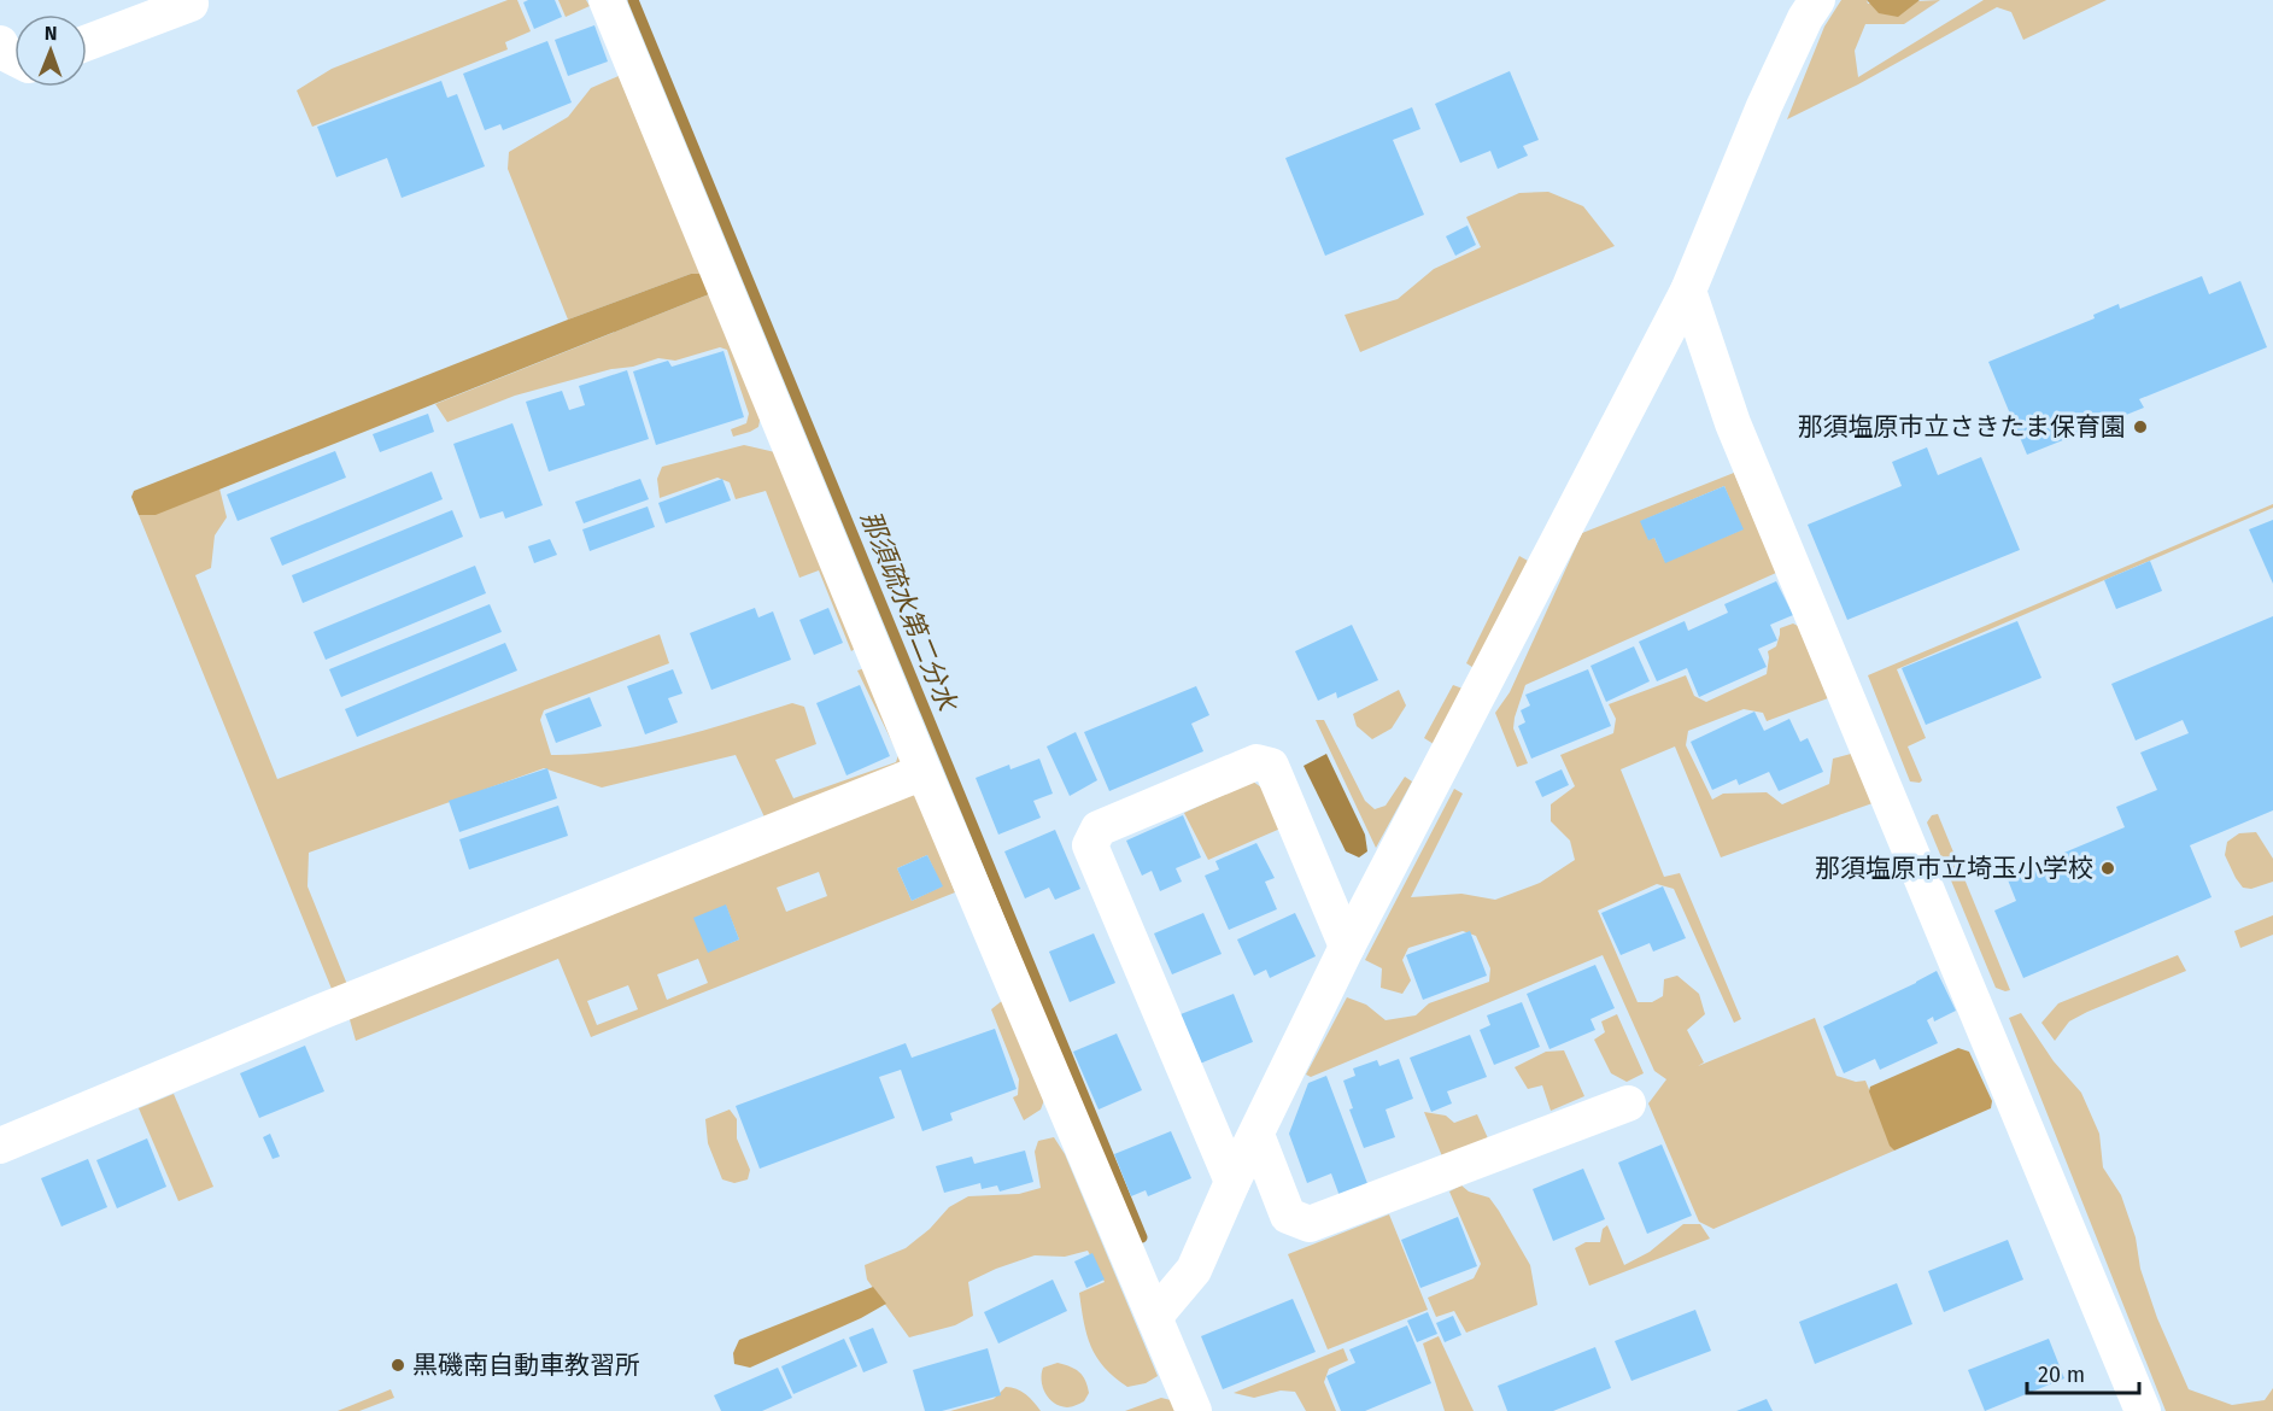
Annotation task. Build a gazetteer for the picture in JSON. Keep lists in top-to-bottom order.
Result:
{
  "water": ["那須疏水第二分水"],
  "places": ["那須塩原市立さきたま保育園", "那須塩原市立埼玉小学校", "黒磯南自動車教習所"],
  "scale_bar": "20 m",
  "north": "top"
}
